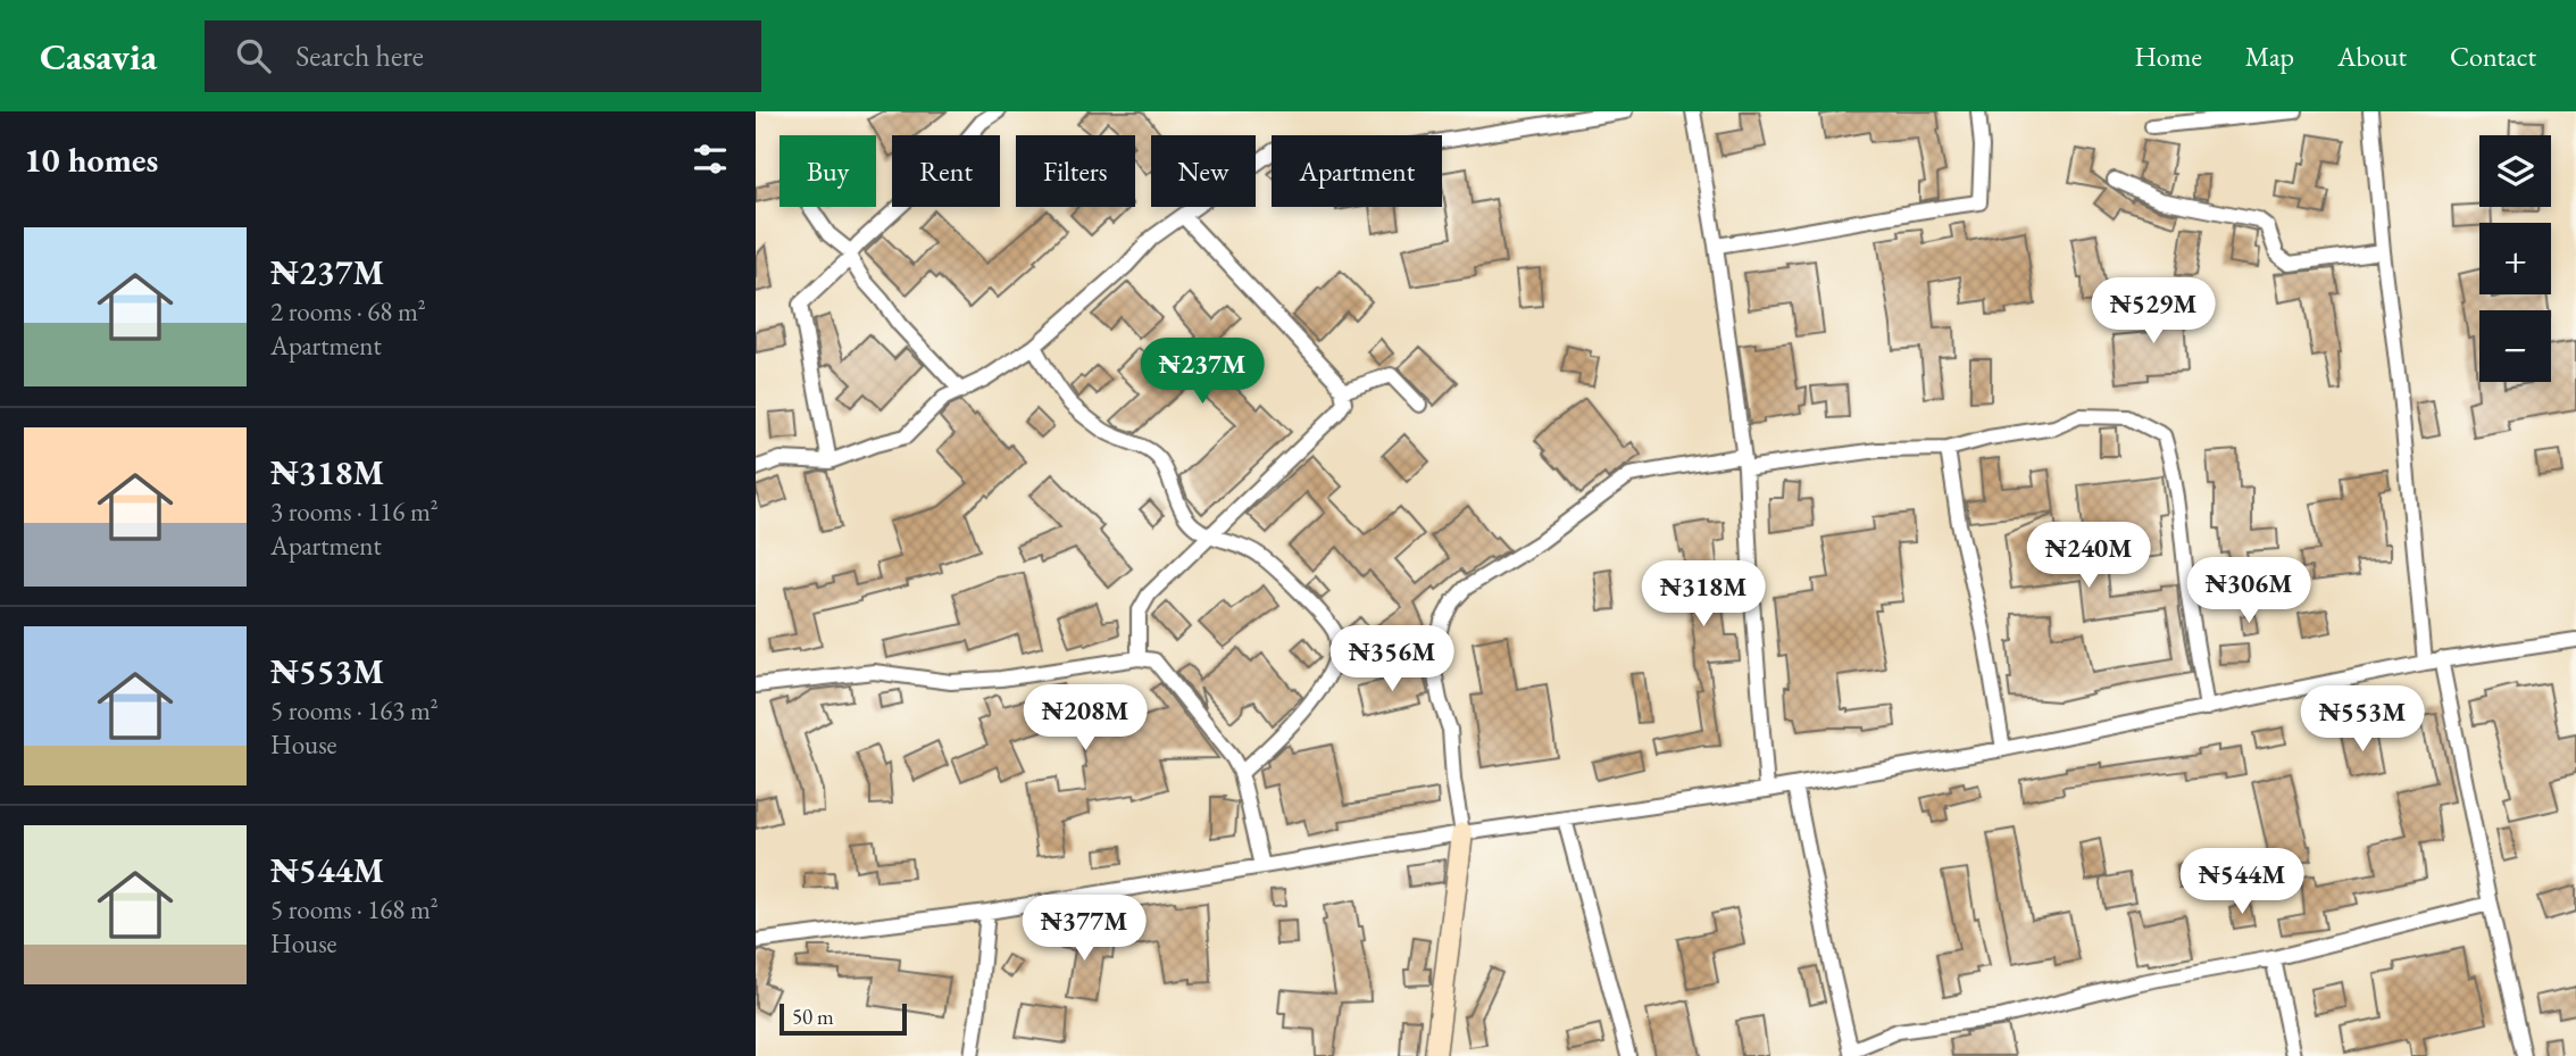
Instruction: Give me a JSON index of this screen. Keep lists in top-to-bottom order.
{
  "scale_bar": "50 m",
  "page": {
    "header": "Casavia",
    "search": "Search here",
    "nav": [
      "Home",
      "Map",
      "About",
      "Contact"
    ],
    "heading": "10 homes",
    "map_buttons": ["+", "−"],
    "chip": [
      "Buy",
      "Rent",
      "Filters",
      "New",
      "Apartment"
    ],
    "list": [
      {
        "name": "₦237M",
        "note": "2 rooms · 68 m² · Apartment"
      },
      {
        "name": "₦318M",
        "note": "3 rooms · 116 m² · Apartment"
      },
      {
        "name": "₦553M",
        "note": "5 rooms · 163 m² · House"
      },
      {
        "name": "₦544M",
        "note": "5 rooms · 168 m² · House"
      }
    ],
    "price": [
      "₦529M",
      "₦237M",
      "₦240M",
      "₦306M",
      "₦318M",
      "₦356M",
      "₦208M",
      "₦553M",
      "₦544M",
      "₦377M"
    ],
    "scale": "50 m"
  }
}
